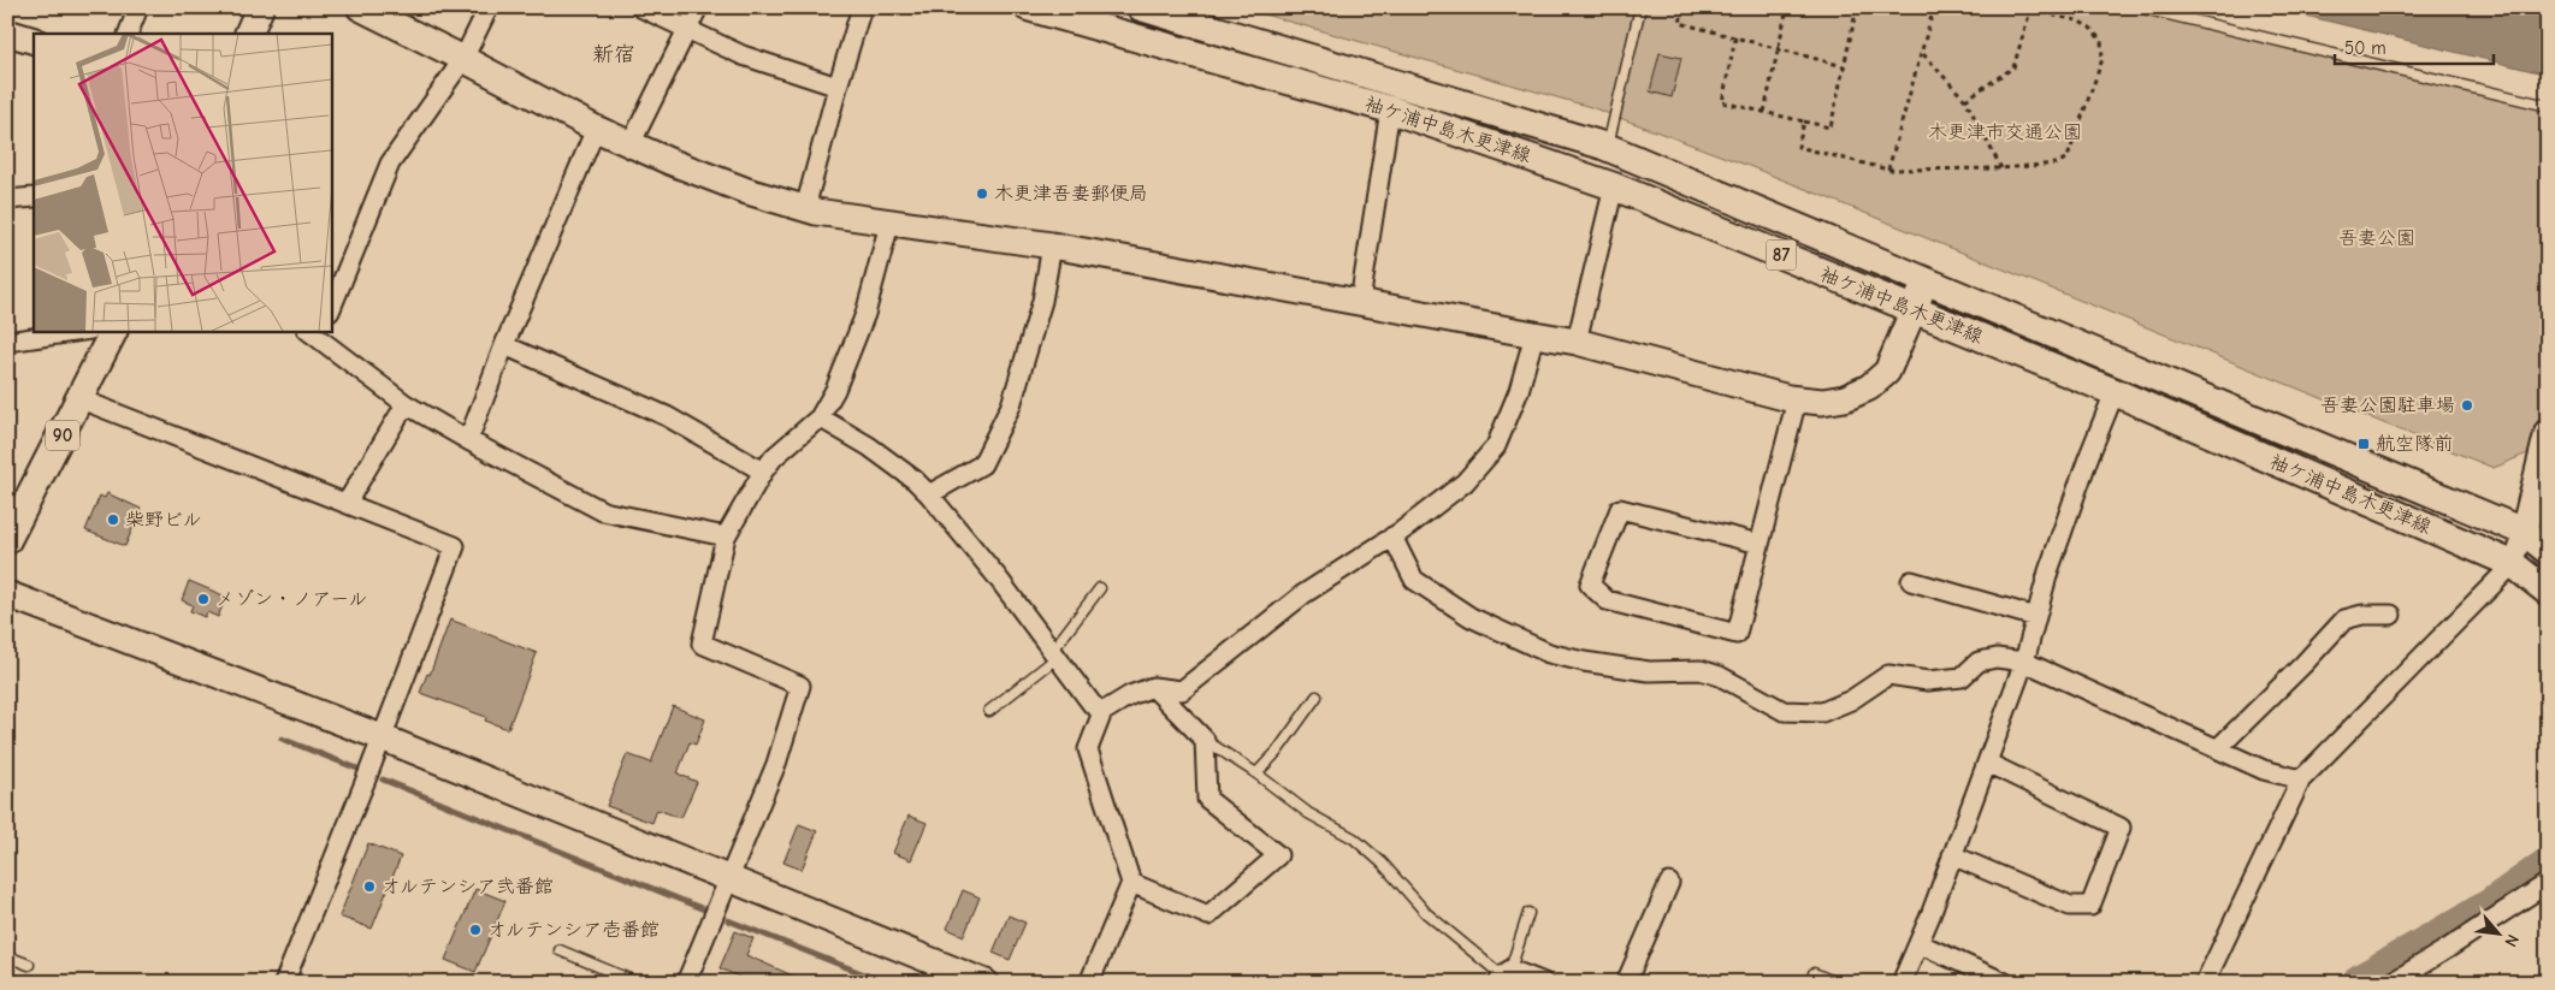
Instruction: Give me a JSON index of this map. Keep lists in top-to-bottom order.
{
  "streets": {
    "main road": ["袖ケ浦中島木更津線", "87", "90"]
  },
  "districts": ["新宿"],
  "parks": ["木更津市交通公園", "吾妻公園"],
  "places": {
    "other": [
      "木更津吾妻郵便局",
      "吾妻公園駐車場",
      "柴野ビル",
      "メゾン・ノアール",
      "オルテンシア弐番館",
      "オルテンシア壱番館"
    ],
    "transit": ["航空隊前"]
  },
  "scale_bar": "50 m",
  "north": "bottom right"
}
